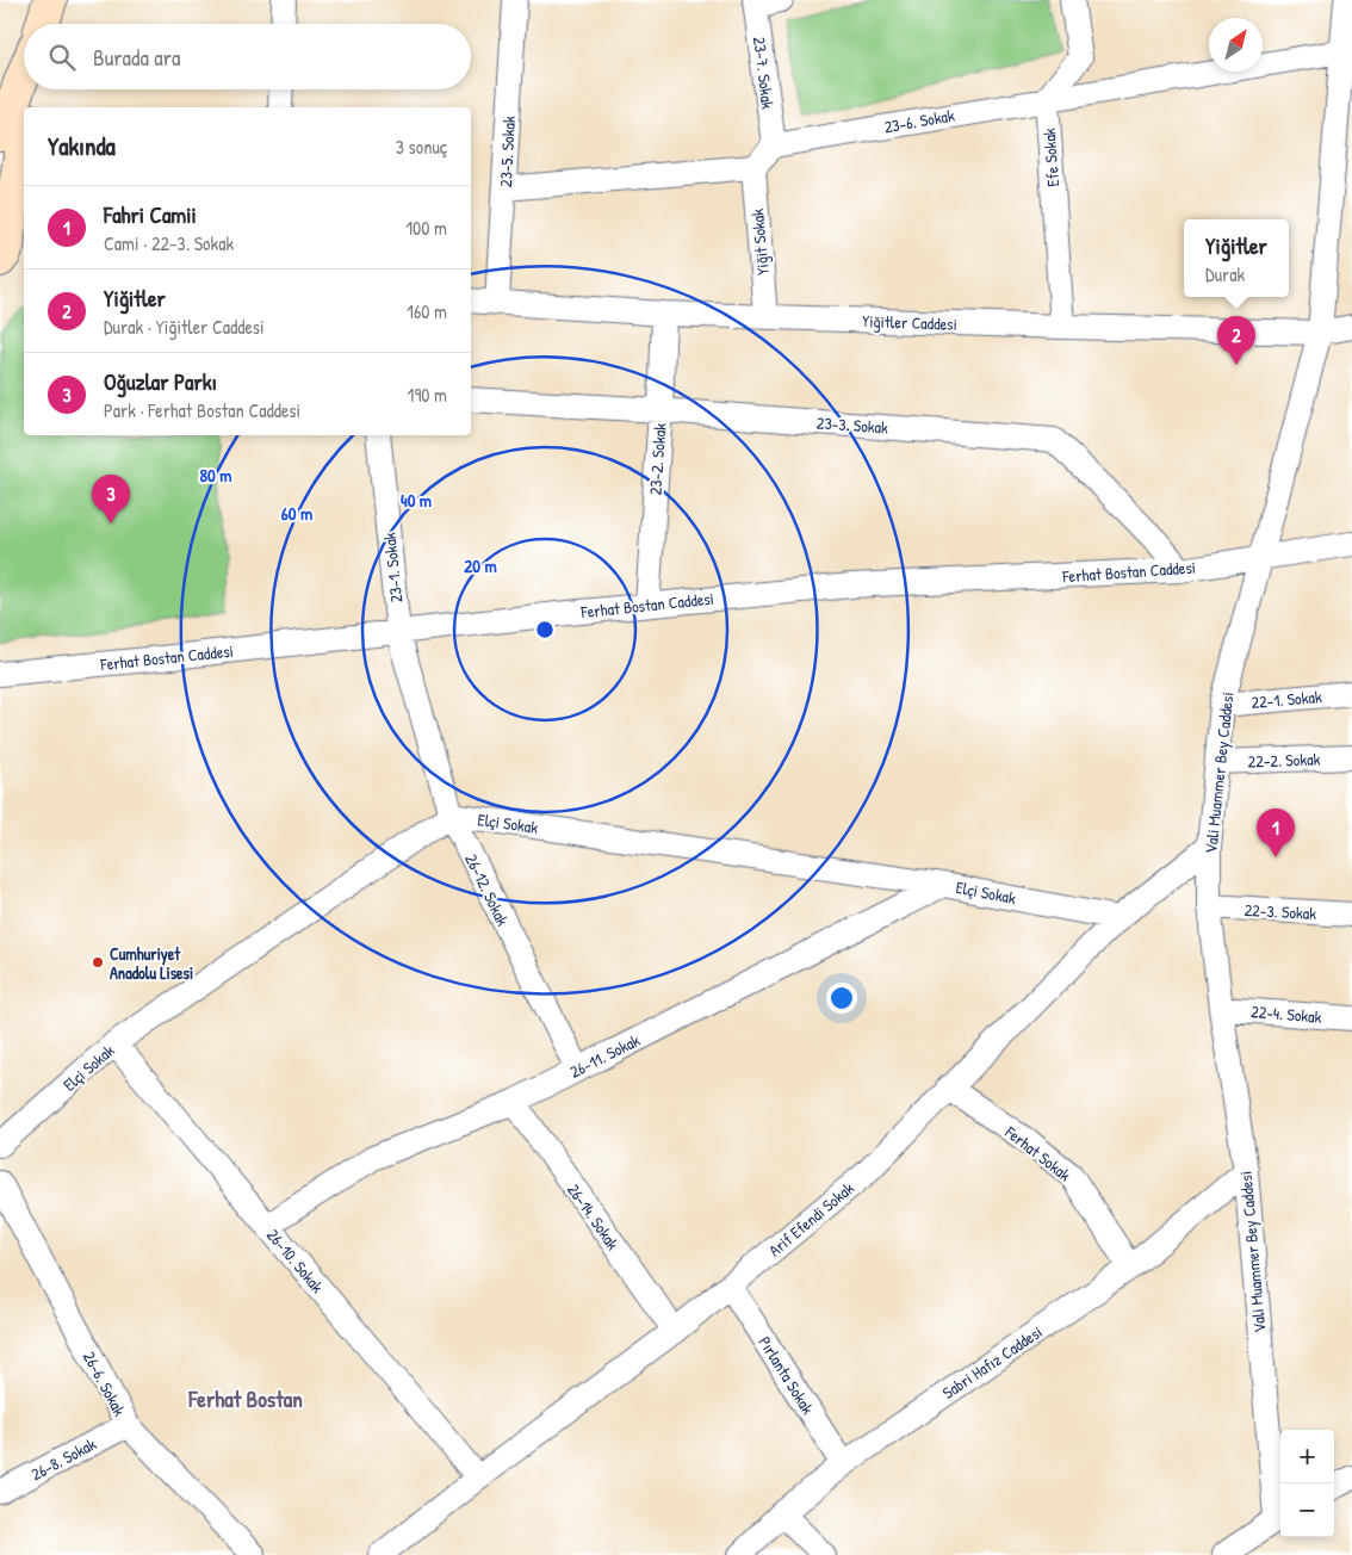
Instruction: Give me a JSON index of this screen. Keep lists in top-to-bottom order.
{
  "streets": {
    "street": [
      "23-7. Sokak",
      "23-6. Sokak",
      "23-5. Sokak",
      "Efe Sokak",
      "Yiğit Sokak",
      "Yiğitler Caddesi",
      "23-3. Sokak",
      "23-2. Sokak",
      "23-1. Sokak",
      "Ferhat Bostan Caddesi",
      "22-1. Sokak",
      "22-2. Sokak",
      "Vali Muammer Bey Caddesi",
      "Elçi Sokak",
      "26-12. Sokak",
      "22-3. Sokak",
      "22-4. Sokak",
      "26-11. Sokak",
      "Ferhat Sokak",
      "26-14. Sokak",
      "Arif Efendi Sokak",
      "26-10. Sokak",
      "Sabri Hafız Caddesi",
      "Pırlanta Sokak",
      "26-6. Sokak",
      "26-8. Sokak"
    ]
  },
  "crossings": [
    ["23-7. Sokak", "23-6. Sokak"],
    ["23-6. Sokak", "Efe Sokak"],
    ["23-6. Sokak", "Vali Muammer Bey Caddesi"],
    ["23-5. Sokak", "Yiğitler Caddesi"],
    ["Efe Sokak", "Yiğitler Caddesi"],
    ["Yiğit Sokak", "Yiğitler Caddesi"],
    ["Yiğitler Caddesi", "23-2. Sokak"],
    ["Yiğitler Caddesi", "Vali Muammer Bey Caddesi"],
    ["23-3. Sokak", "23-2. Sokak"],
    ["23-3. Sokak", "Ferhat Bostan Caddesi"],
    ["23-2. Sokak", "Ferhat Bostan Caddesi"],
    ["23-1. Sokak", "Ferhat Bostan Caddesi"],
    ["23-1. Sokak", "26-12. Sokak"],
    ["Ferhat Bostan Caddesi", "Vali Muammer Bey Caddesi"],
    ["Ferhat Bostan Caddesi", "26-12. Sokak"],
    ["22-1. Sokak", "Vali Muammer Bey Caddesi"],
    ["22-2. Sokak", "Vali Muammer Bey Caddesi"],
    ["Vali Muammer Bey Caddesi", "22-3. Sokak"],
    ["Vali Muammer Bey Caddesi", "22-4. Sokak"],
    ["Vali Muammer Bey Caddesi", "Arif Efendi Sokak"],
    ["Vali Muammer Bey Caddesi", "Sabri Hafız Caddesi"],
    ["Elçi Sokak", "26-12. Sokak"],
    ["Elçi Sokak", "26-11. Sokak"],
    ["Elçi Sokak", "Arif Efendi Sokak"],
    ["Elçi Sokak", "26-10. Sokak"],
    ["26-12. Sokak", "26-11. Sokak"],
    ["26-11. Sokak", "26-14. Sokak"],
    ["26-11. Sokak", "26-10. Sokak"],
    ["Ferhat Sokak", "Arif Efendi Sokak"],
    ["Ferhat Sokak", "Sabri Hafız Caddesi"],
    ["26-14. Sokak", "Arif Efendi Sokak"],
    ["Arif Efendi Sokak", "26-10. Sokak"],
    ["Arif Efendi Sokak", "Pırlanta Sokak"],
    ["Sabri Hafız Caddesi", "Pırlanta Sokak"],
    ["26-6. Sokak", "26-8. Sokak"]
  ],
  "districts": ["Ferhat Bostan"],
  "places": ["Cumhuriyet Anadolu Lisesi"],
  "north": "top right",
  "page": {
    "search": "Burada ara",
    "heading": ["Yakında", "3 sonuç"],
    "list": [
      {
        "mark": "1",
        "name": "Fahri Camii",
        "note": "Cami · 22-3. Sokak",
        "value": "100 m"
      },
      {
        "mark": "2",
        "name": "Yiğitler",
        "note": "Durak · Yiğitler Caddesi",
        "value": "160 m"
      },
      {
        "mark": "3",
        "name": "Oğuzlar Parkı",
        "note": "Park · Ferhat Bostan Caddesi",
        "value": "190 m"
      }
    ],
    "popup": ["Yiğitler", "Durak"],
    "pins": ["2", "3", "1"],
    "map_buttons": ["+", "−"]
  },
  "rings": [
    "80 m",
    "40 m",
    "60 m",
    "20 m"
  ]
}
